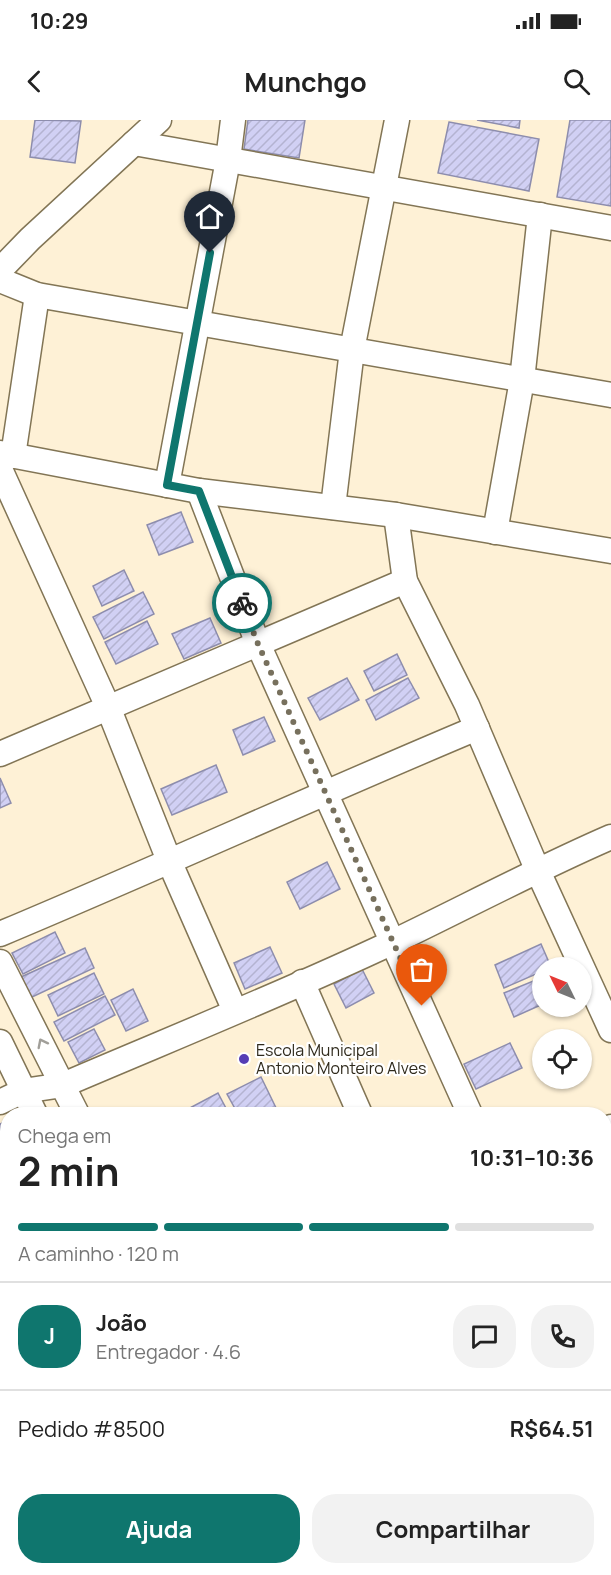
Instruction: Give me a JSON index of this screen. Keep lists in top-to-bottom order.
{
  "places": ["Escola Municipal Antonio Monteiro Alves"],
  "north": "top left",
  "page": {
    "status": "10:29",
    "header": "Munchgo",
    "heading": ["2 min", "Chega em", "10:31–10:36"],
    "panel": [
      "João",
      "Entregador · 4.6",
      "Pedido #8500",
      "R$64.51"
    ],
    "bar": "A caminho · 120 m",
    "round": "J",
    "buttons": ["Ajuda", "Compartilhar"]
  }
}
